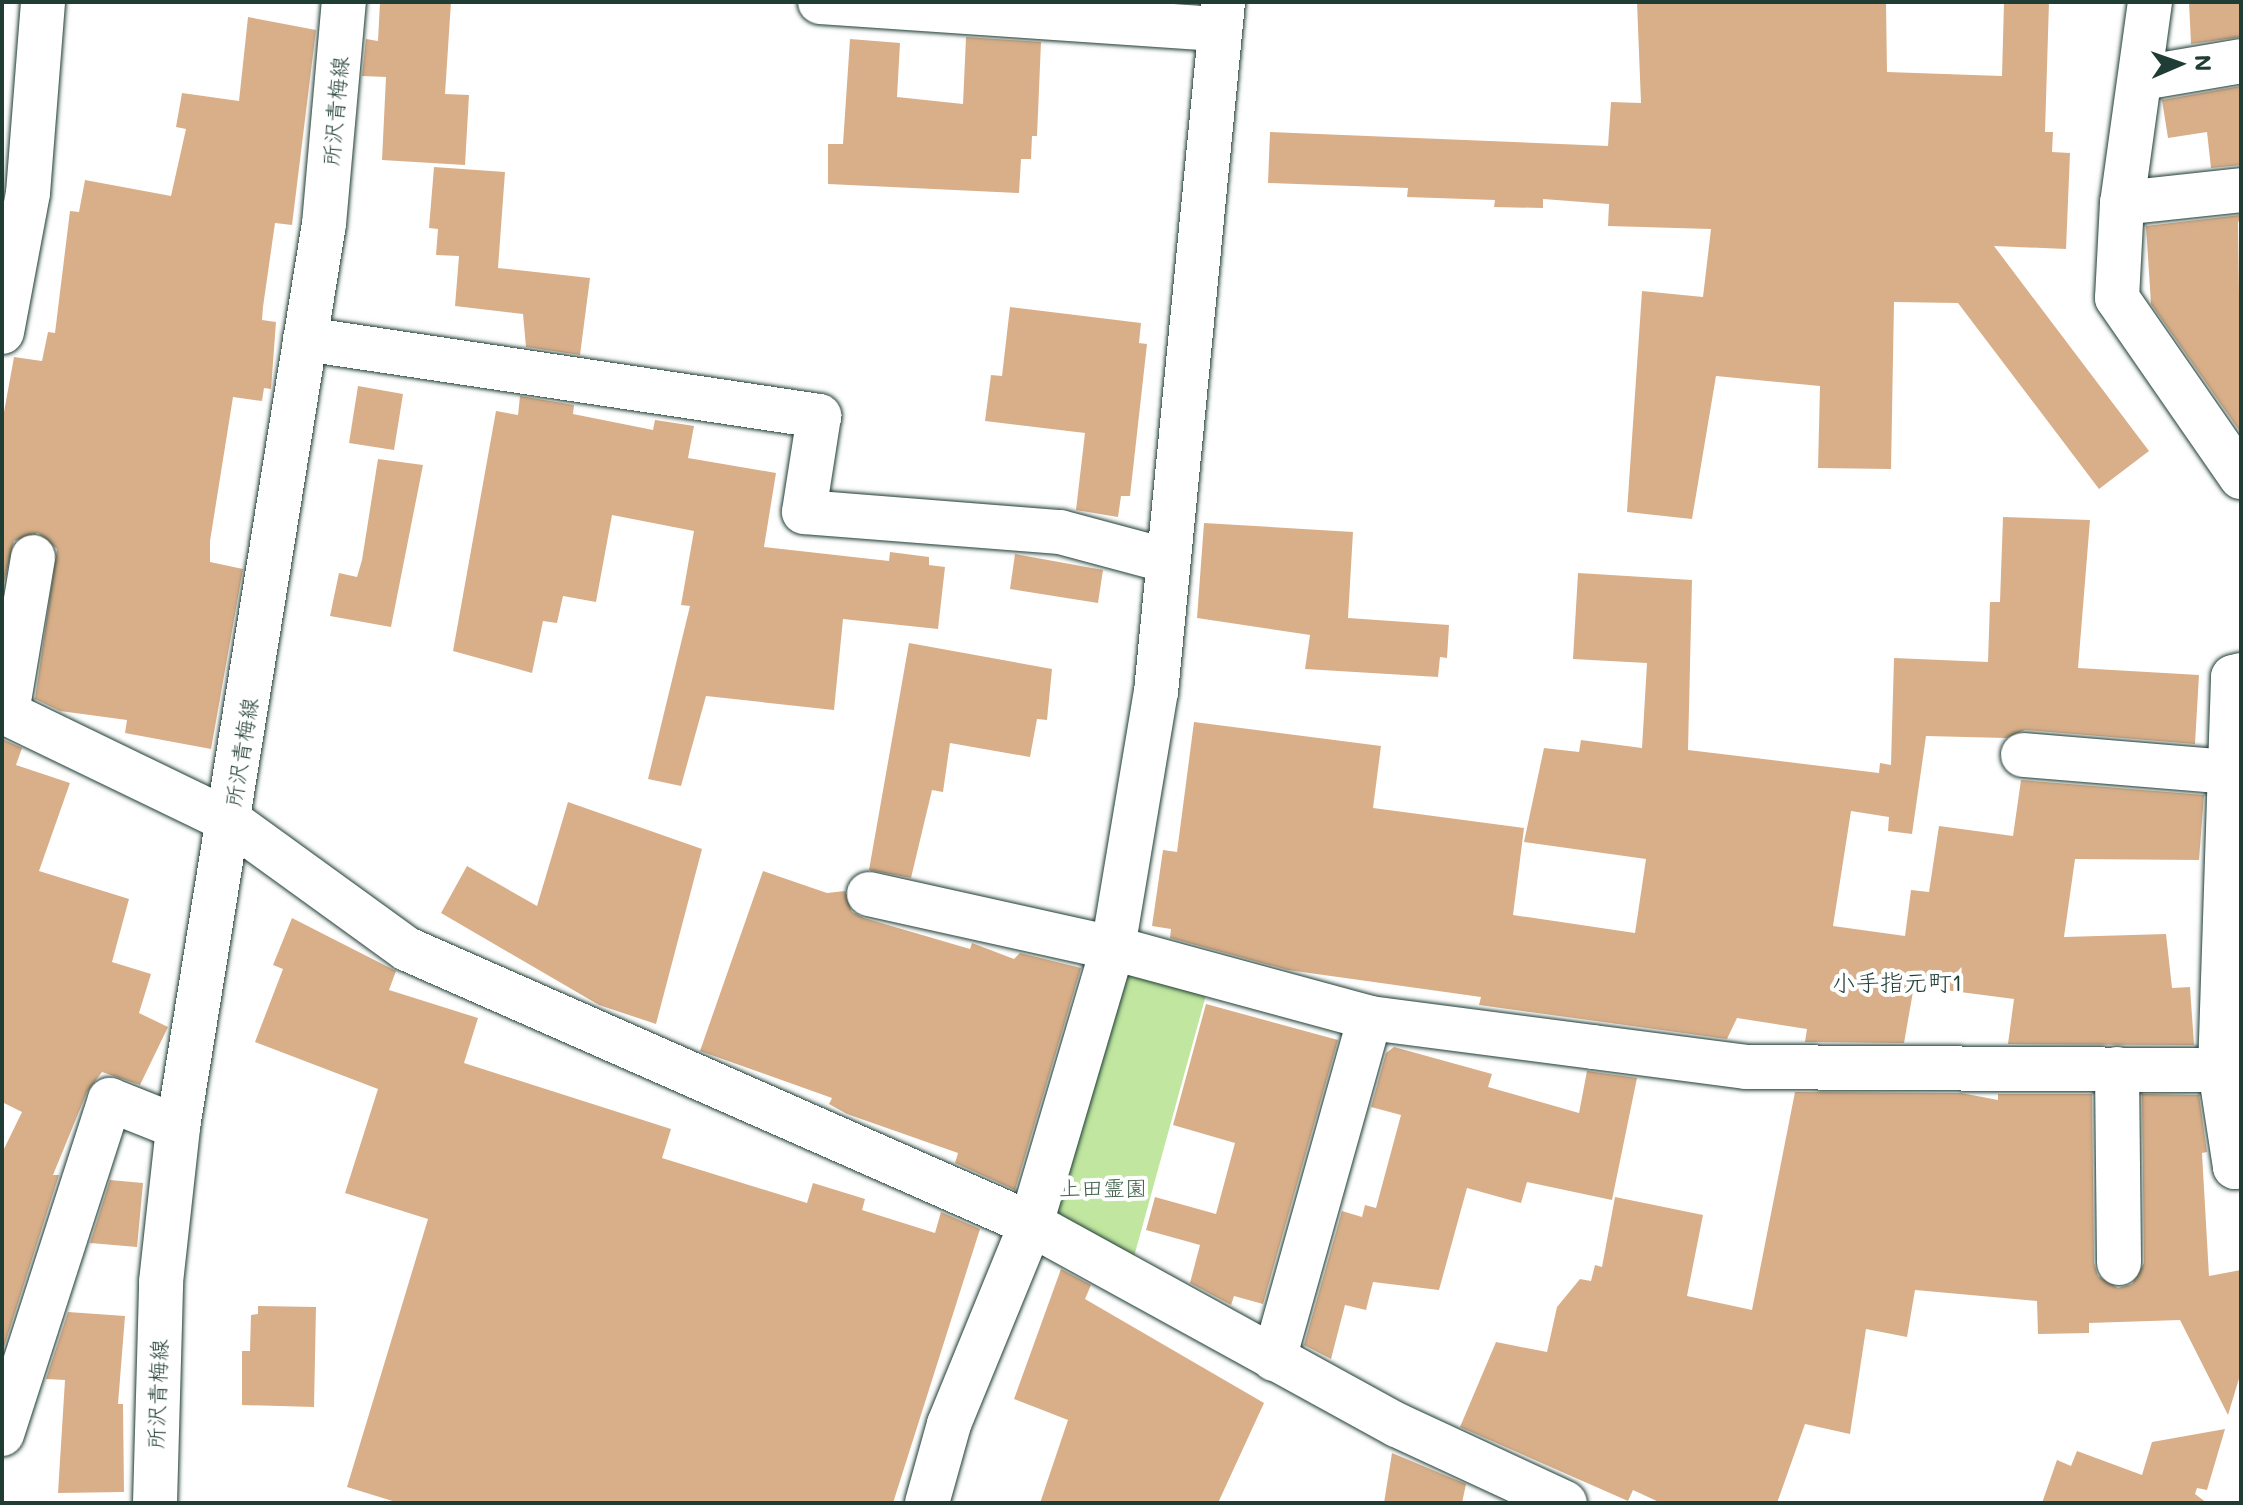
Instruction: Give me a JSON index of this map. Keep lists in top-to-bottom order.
{
  "streets": {
    "street": ["所沢青梅線"]
  },
  "districts": ["小手指元町1"],
  "parks": ["上田霊園"],
  "north": "right"
}
